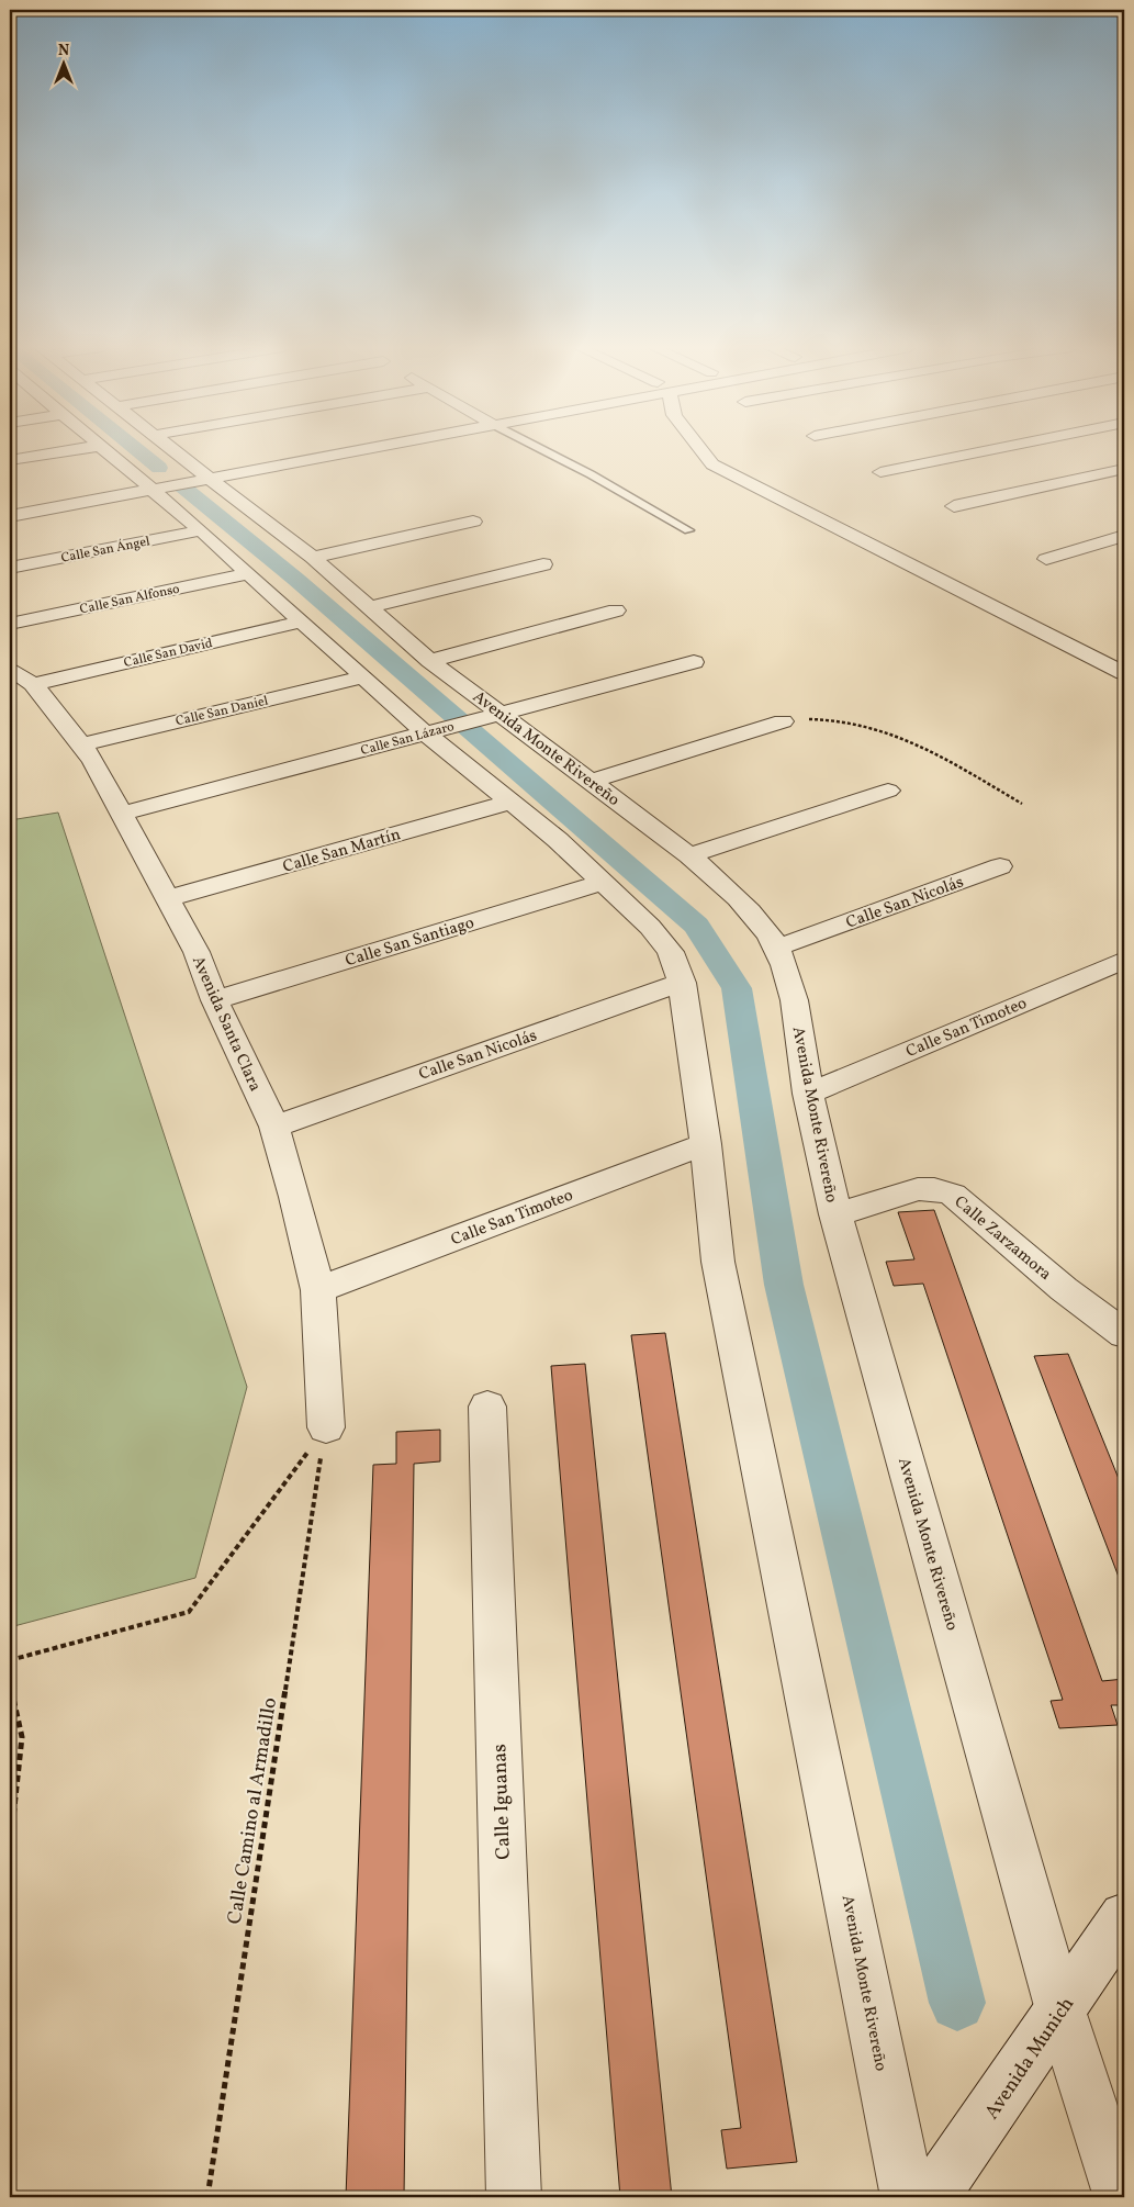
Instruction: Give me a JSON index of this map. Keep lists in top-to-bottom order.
{
  "streets": {
    "street": [
      "Calle San Ángel",
      "Calle San Alfonso",
      "Calle San David",
      "Calle San Daniel",
      "Calle San Lázaro",
      "Avenida Monte Rivereño",
      "Calle San Martín",
      "Calle San Nicolás",
      "Calle San Santiago",
      "Avenida Santa Clara",
      "Calle San Timoteo",
      "Calle Zarzamora",
      "Calle Iguanas",
      "Avenida Munich"
    ],
    "path": ["Calle Camino al Armadillo"]
  },
  "crossings": [
    ["Calle San Ángel", "Avenida Monte Rivereño"],
    ["Calle San Alfonso", "Avenida Monte Rivereño"],
    ["Calle San David", "Avenida Monte Rivereño"],
    ["Calle San David", "Avenida Santa Clara"],
    ["Calle San Daniel", "Avenida Monte Rivereño"],
    ["Calle San Daniel", "Avenida Santa Clara"],
    ["Calle San Lázaro", "Avenida Monte Rivereño"],
    ["Calle San Lázaro", "Avenida Santa Clara"],
    ["Avenida Monte Rivereño", "Calle San Martín"],
    ["Avenida Monte Rivereño", "Calle San Nicolás"],
    ["Avenida Monte Rivereño", "Calle San Santiago"],
    ["Avenida Monte Rivereño", "Calle San Timoteo"],
    ["Avenida Monte Rivereño", "Calle Zarzamora"],
    ["Avenida Monte Rivereño", "Avenida Munich"],
    ["Calle San Martín", "Avenida Santa Clara"],
    ["Calle San Nicolás", "Avenida Santa Clara"],
    ["Calle San Santiago", "Avenida Santa Clara"],
    ["Avenida Santa Clara", "Calle San Timoteo"],
    ["Avenida Santa Clara", "Calle Camino al Armadillo"]
  ],
  "north": "top"
}
